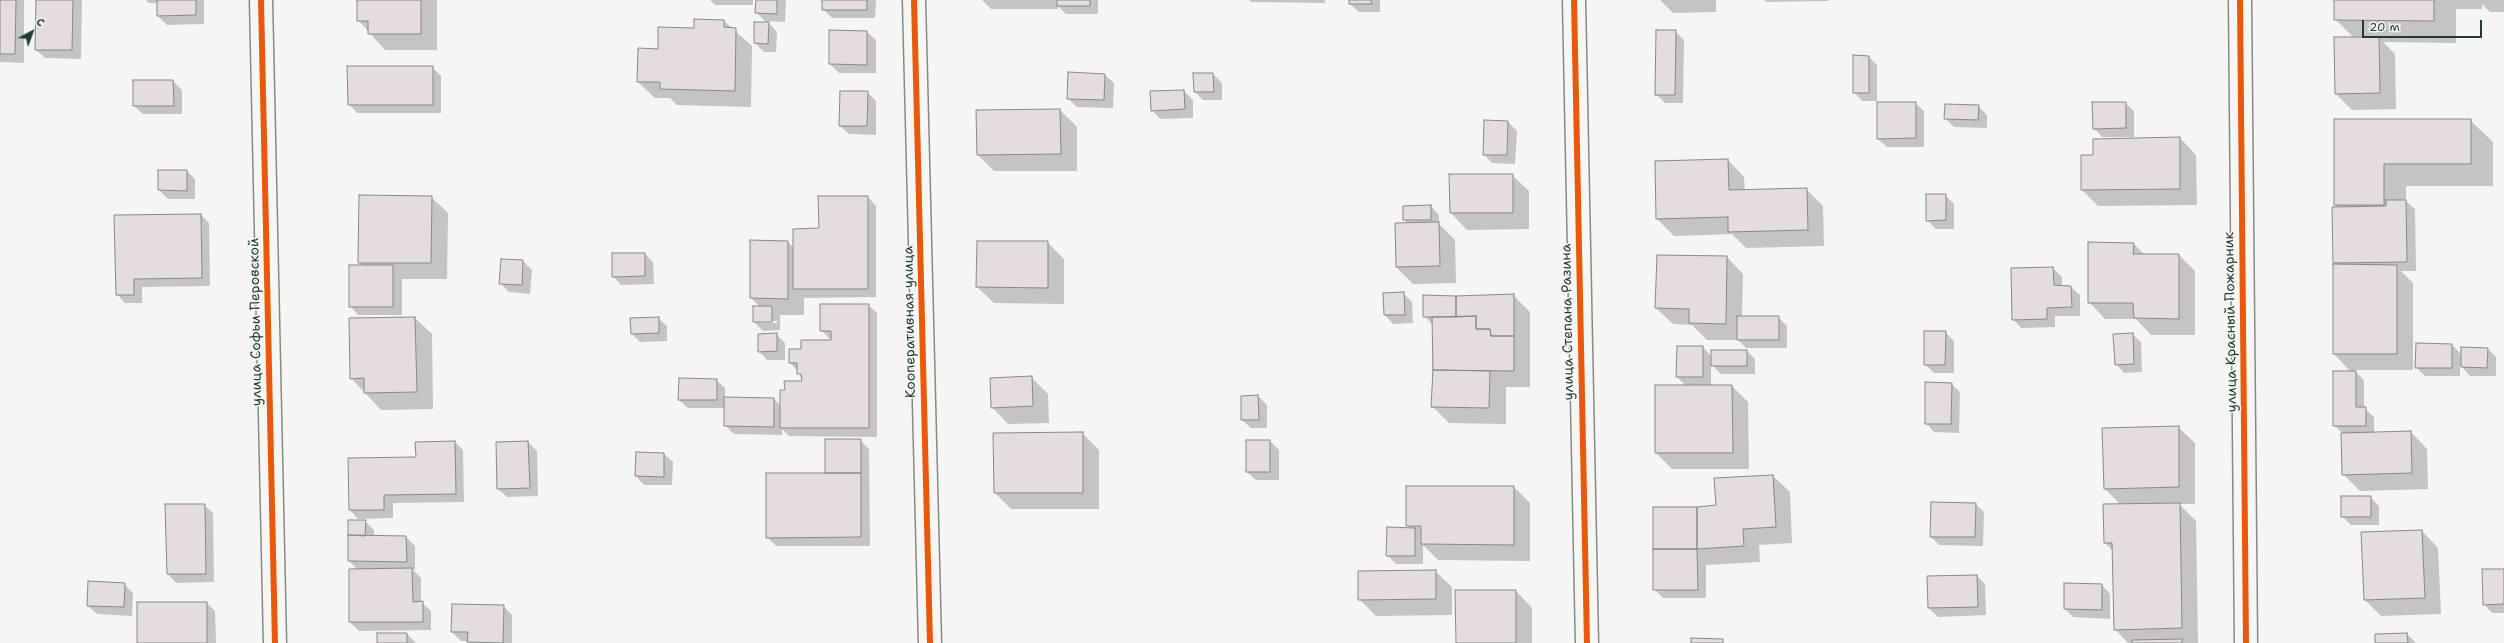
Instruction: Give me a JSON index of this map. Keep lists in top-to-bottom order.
{
  "streets": {
    "street": [
      "улица Софьи Перовской",
      "Кооперативная улица",
      "улица Степана Разина",
      "улица Красный Пожарник"
    ]
  },
  "scale_bar": "20 m",
  "north": "top right"
}
